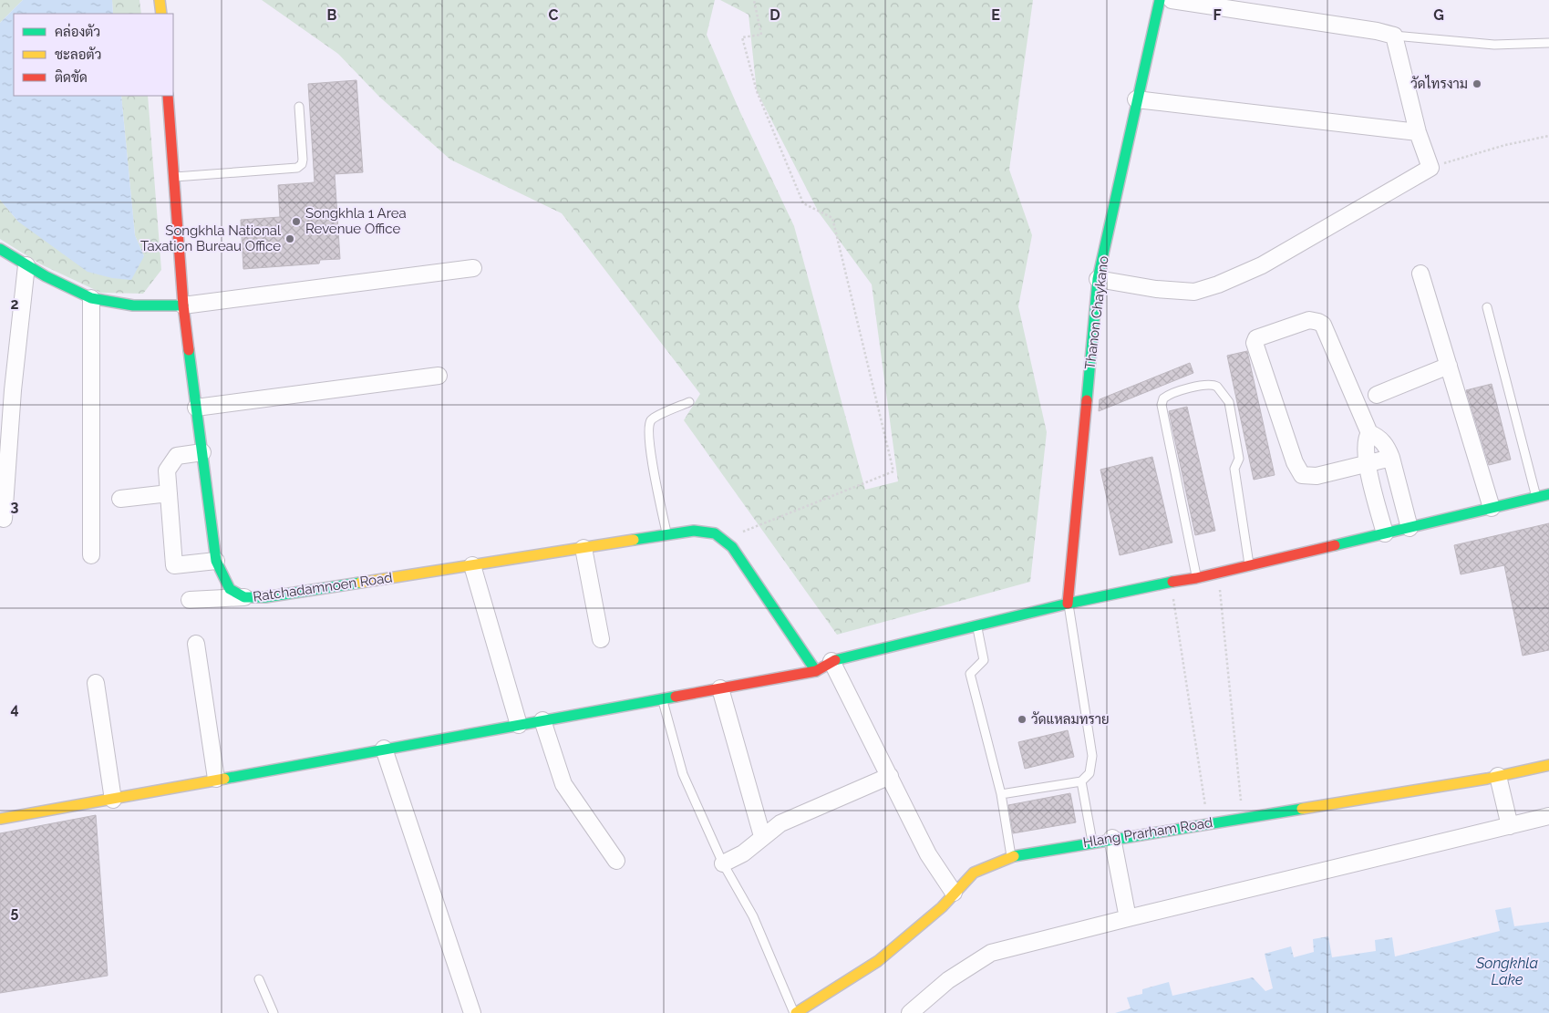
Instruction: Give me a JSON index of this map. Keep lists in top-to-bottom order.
{
  "streets": {
    "street": ["Thanon Chaykano", "Ratchadamnoen Road", "Hlang Prarham Road"]
  },
  "water": ["Songkhla Lake"],
  "places": [
    "วัดไทรงาม",
    "Songkhla 1 Area Revenue Office",
    "Songkhla National Taxation Bureau Office",
    "วัดแหลมทราย"
  ],
  "legend": ["คล่องตัว", "ชะลอตัว", "ติดขัด"],
  "grid": {
    "columns": [
      "B",
      "C",
      "D",
      "E",
      "F",
      "G"
    ],
    "rows": [
      "2",
      "3",
      "4",
      "5"
    ]
  }
}
